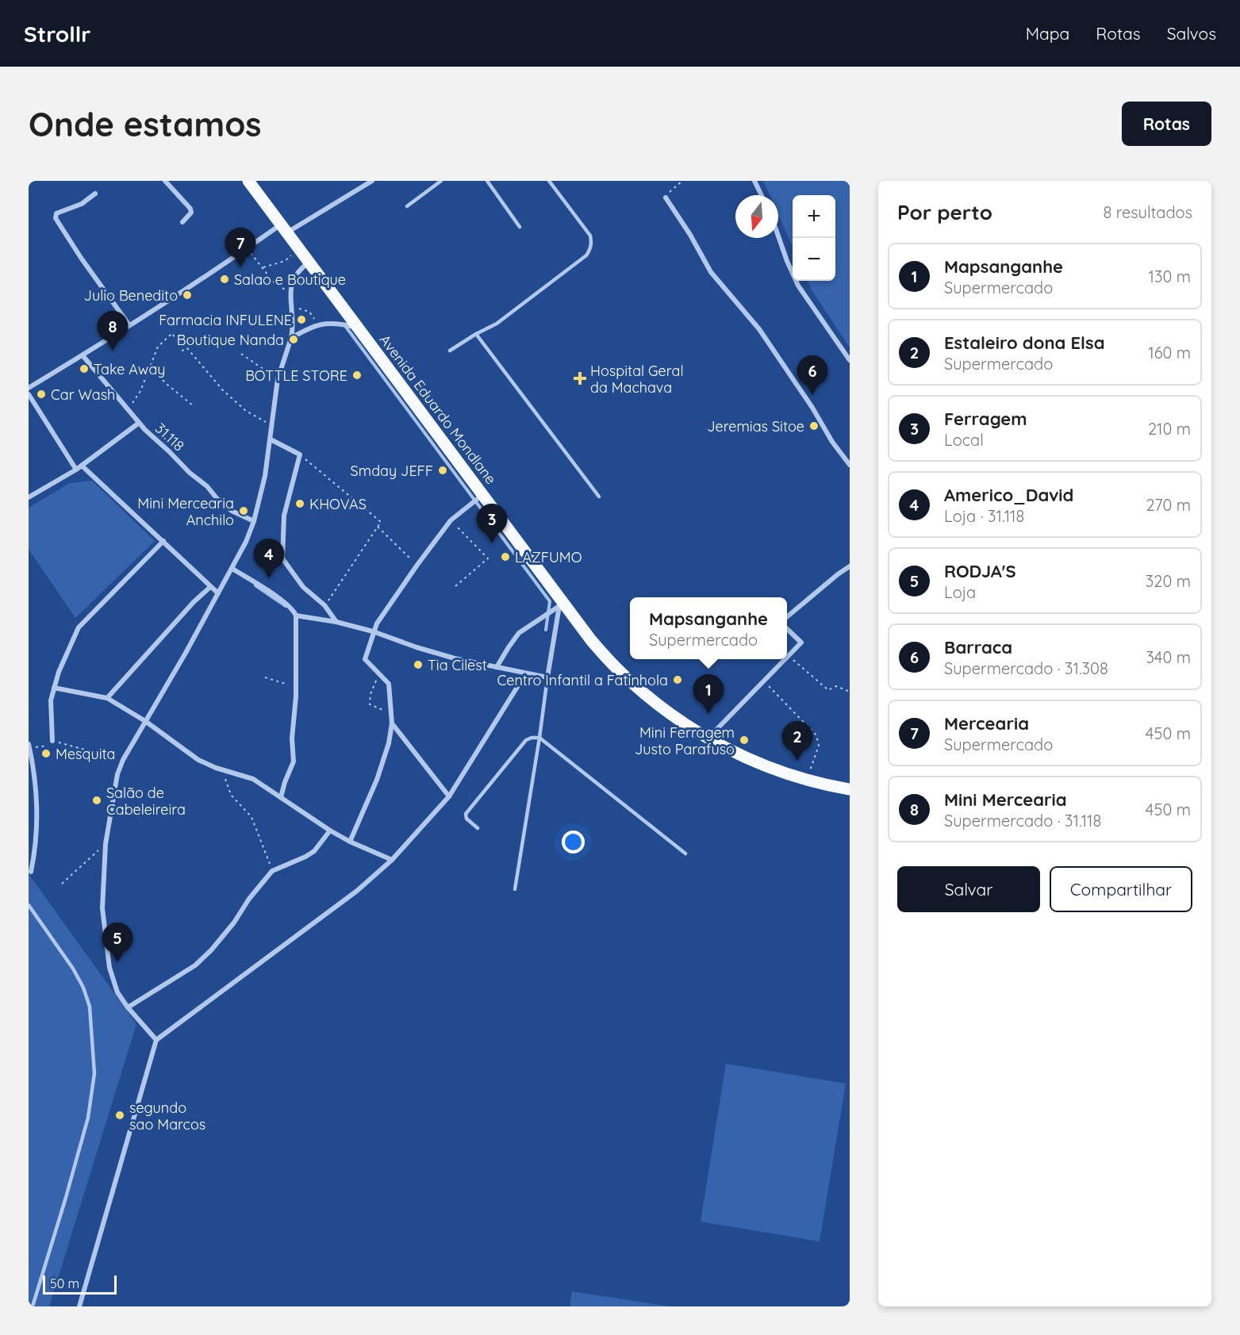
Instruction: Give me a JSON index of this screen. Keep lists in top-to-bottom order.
{
  "streets": {
    "main road": ["Avenida Eduardo Mondlane"],
    "street": ["31.118"]
  },
  "places": {
    "other": [
      "Salao e Boutique",
      "Julio Benedito",
      "Farmacia INFULENE",
      "Boutique Nanda",
      "Take Away",
      "BOTTLE STORE",
      "Car Wash",
      "Jeremias Sitoe",
      "Smday JEFF",
      "KHOVAS",
      "Mini Mercearia Anchilo",
      "LAZFUMO",
      "Tia Cilest",
      "Centro Infantil a Fatinhola",
      "Mini Ferragem Justo Parafuso",
      "Mesquita",
      "Salão de Cabeleireira",
      "segundo sao Marcos"
    ],
    "health": ["Hospital Geral da Machava"]
  },
  "scale_bar": "50 m",
  "north": "bottom",
  "page": {
    "header": "Strollr",
    "nav": ["Mapa", "Rotas", "Salvos"],
    "buttons": [
      "Rotas",
      ["Salvar", "Compartilhar"]
    ],
    "title": "Onde estamos",
    "heading": ["Por perto", "8 resultados"],
    "map_buttons": ["+", "−"],
    "pins": [
      "7",
      "8",
      "6",
      "3",
      "4",
      "1",
      "2",
      "5"
    ],
    "list": [
      {
        "mark": "1",
        "name": "Mapsanganhe",
        "note": "Supermercado",
        "value": "130 m"
      },
      {
        "mark": "2",
        "name": "Estaleiro dona Elsa",
        "note": "Supermercado",
        "value": "160 m"
      },
      {
        "mark": "3",
        "name": "Ferragem",
        "note": "Local",
        "value": "210 m"
      },
      {
        "mark": "4",
        "name": "Americo_David",
        "note": "Loja · 31.118",
        "value": "270 m"
      },
      {
        "mark": "5",
        "name": "RODJA'S",
        "note": "Loja",
        "value": "320 m"
      },
      {
        "mark": "6",
        "name": "Barraca",
        "note": "Supermercado · 31.308",
        "value": "340 m"
      },
      {
        "mark": "7",
        "name": "Mercearia",
        "note": "Supermercado",
        "value": "450 m"
      },
      {
        "mark": "8",
        "name": "Mini Mercearia",
        "note": "Supermercado · 31.118",
        "value": "450 m"
      }
    ],
    "popup": ["Mapsanganhe", "Supermercado"],
    "scale": "50 m"
  }
}
